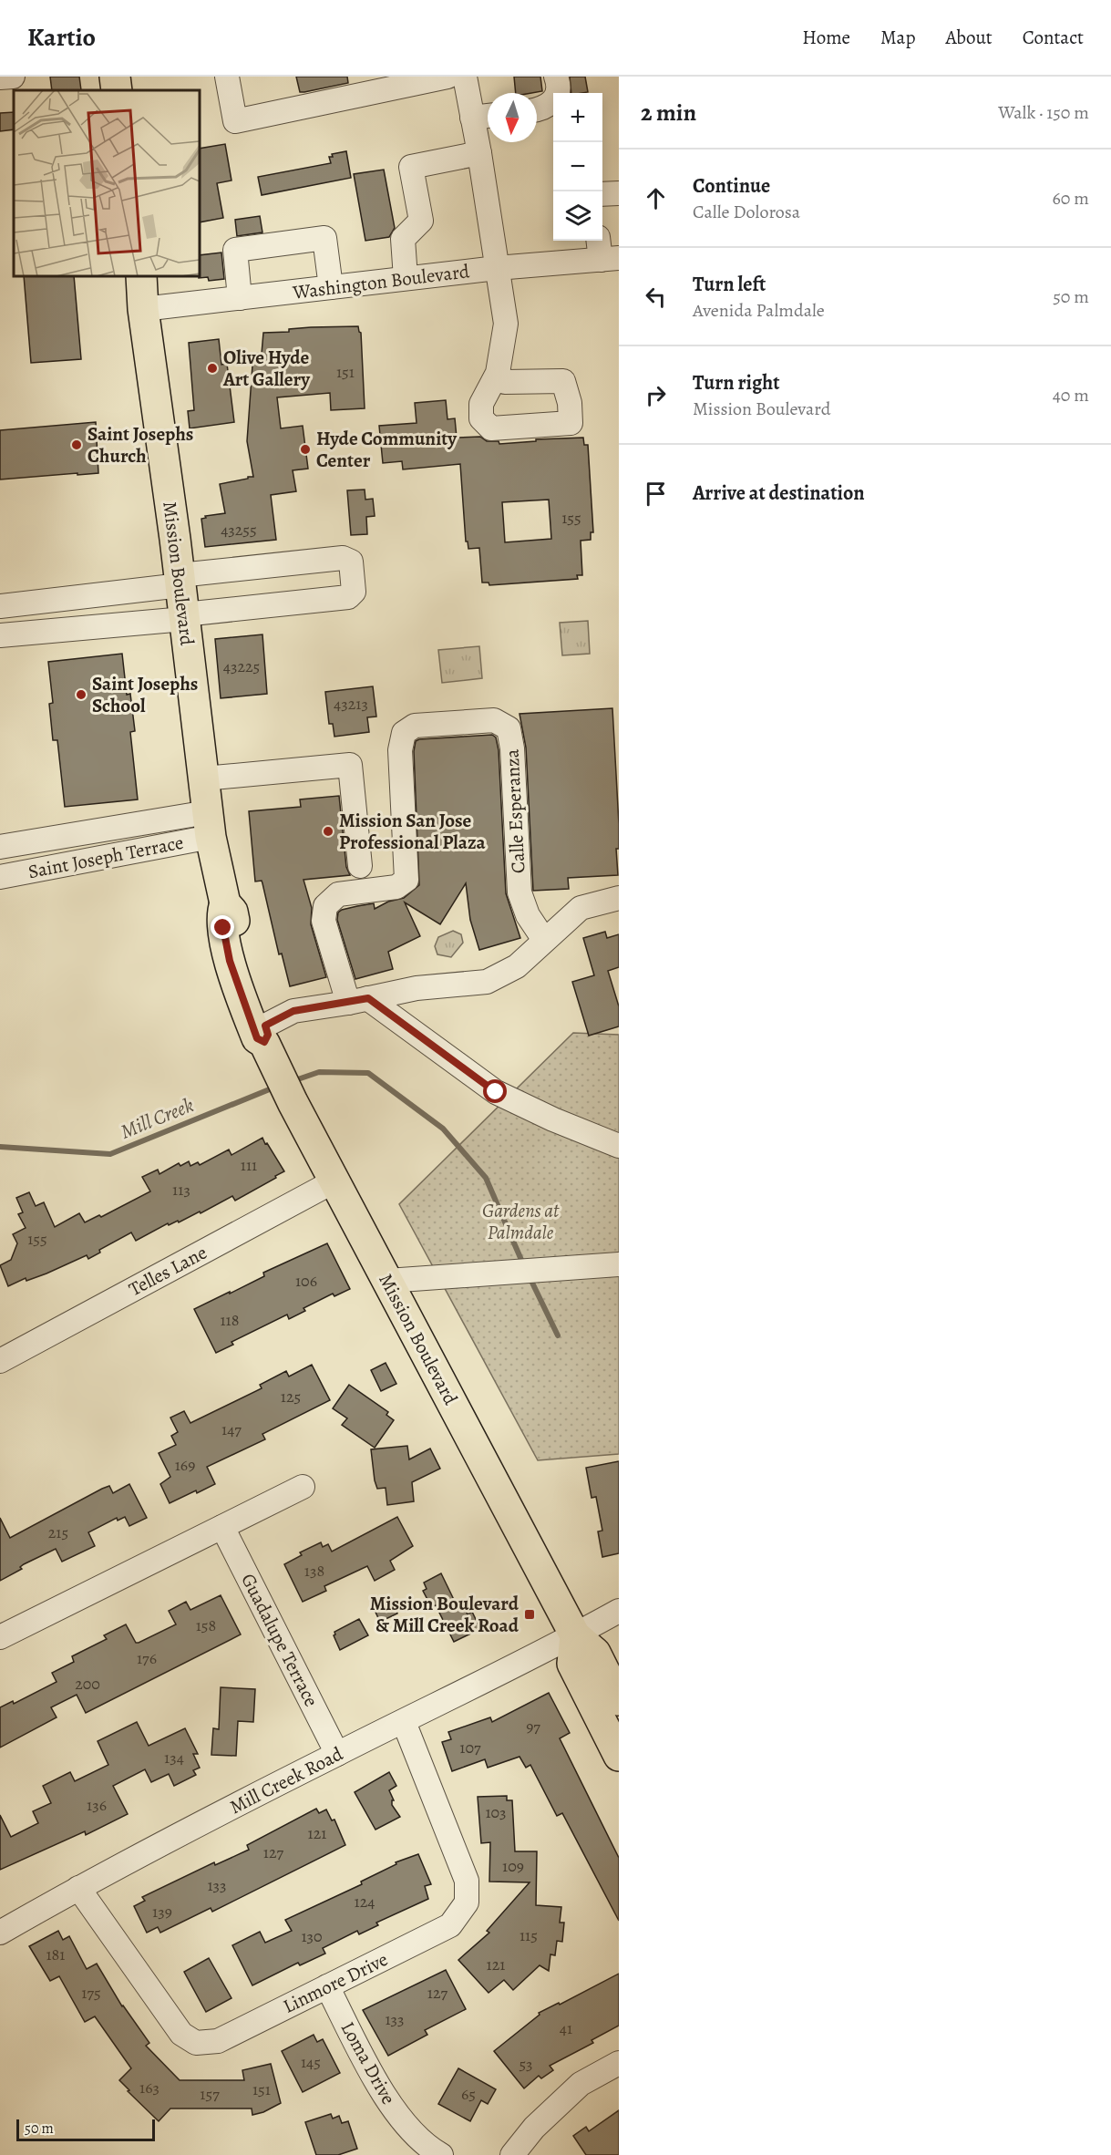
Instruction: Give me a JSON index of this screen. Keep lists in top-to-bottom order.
{
  "streets": {
    "main road": ["Mission Boulevard"],
    "street": [
      "Washington Boulevard",
      "Calle Esperanza",
      "Saint Joseph Terrace",
      "Telles Lane",
      "Guadalupe Terrace",
      "Mill Creek Road",
      "Linmore Drive",
      "Loma Drive"
    ]
  },
  "crossings": [
    ["Washington Boulevard", "Mission Boulevard"],
    ["Mission Boulevard", "Saint Joseph Terrace"],
    ["Mission Boulevard", "Telles Lane"],
    ["Mission Boulevard", "Mill Creek Road"],
    ["Guadalupe Terrace", "Mill Creek Road"],
    ["Mill Creek Road", "Linmore Drive"],
    ["Linmore Drive", "Loma Drive"]
  ],
  "water": ["Mill Creek"],
  "parks": ["Gardens at Palmdale"],
  "places": {
    "other": [
      "Olive Hyde Art Gallery",
      "Saint Josephs Church",
      "Hyde Community Center",
      "Saint Josephs School",
      "Mission San Jose Professional Plaza"
    ],
    "transit": ["Mission Boulevard & Mill Creek Road"]
  },
  "house_numbers": [
    "151",
    "155",
    "43255",
    "43225",
    "43213",
    "111",
    "113",
    "155",
    "106",
    "118",
    "125",
    "147",
    "169",
    "215",
    "138",
    "158",
    "176",
    "200",
    "97",
    "107",
    "134",
    "136",
    "103",
    "121",
    "127",
    "109",
    "133",
    "124",
    "139",
    "115",
    "130",
    "181",
    "121",
    "175",
    "127",
    "133",
    "41",
    "145",
    "53",
    "163",
    "151",
    "157",
    "65"
  ],
  "scale_bar": "50 m",
  "north": "bottom",
  "page": {
    "header": "Kartio",
    "nav": [
      "Home",
      "Map",
      "About",
      "Contact"
    ],
    "heading": ["2 min", "Walk · 150 m"],
    "map_buttons": ["+", "−"],
    "list": [
      ["Continue", "Calle Dolorosa", "60 m"],
      ["Turn left", "Avenida Palmdale", "50 m"],
      ["Turn right", "Mission Boulevard", "40 m"],
      "Arrive at destination"
    ],
    "scale": "50 m"
  }
}
